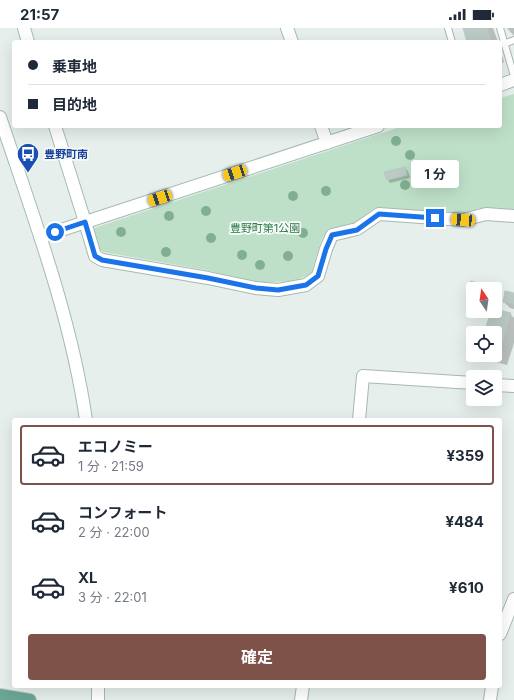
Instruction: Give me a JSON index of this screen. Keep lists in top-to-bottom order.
{
  "parks": ["豊野町第1公園"],
  "places": {
    "bus stop": ["豊野町南"]
  },
  "north": "top",
  "page": {
    "status": "21:57",
    "banner": ["乗車地", "目的地"],
    "bubble": "1 分",
    "list": [
      {
        "name": "エコノミー",
        "note": "1 分 · 21:59",
        "value": "¥359"
      },
      {
        "name": "コンフォート",
        "note": "2 分 · 22:00",
        "value": "¥484"
      },
      {
        "name": "XL",
        "note": "3 分 · 22:01",
        "value": "¥610"
      }
    ],
    "buttons": "確定"
  }
}
